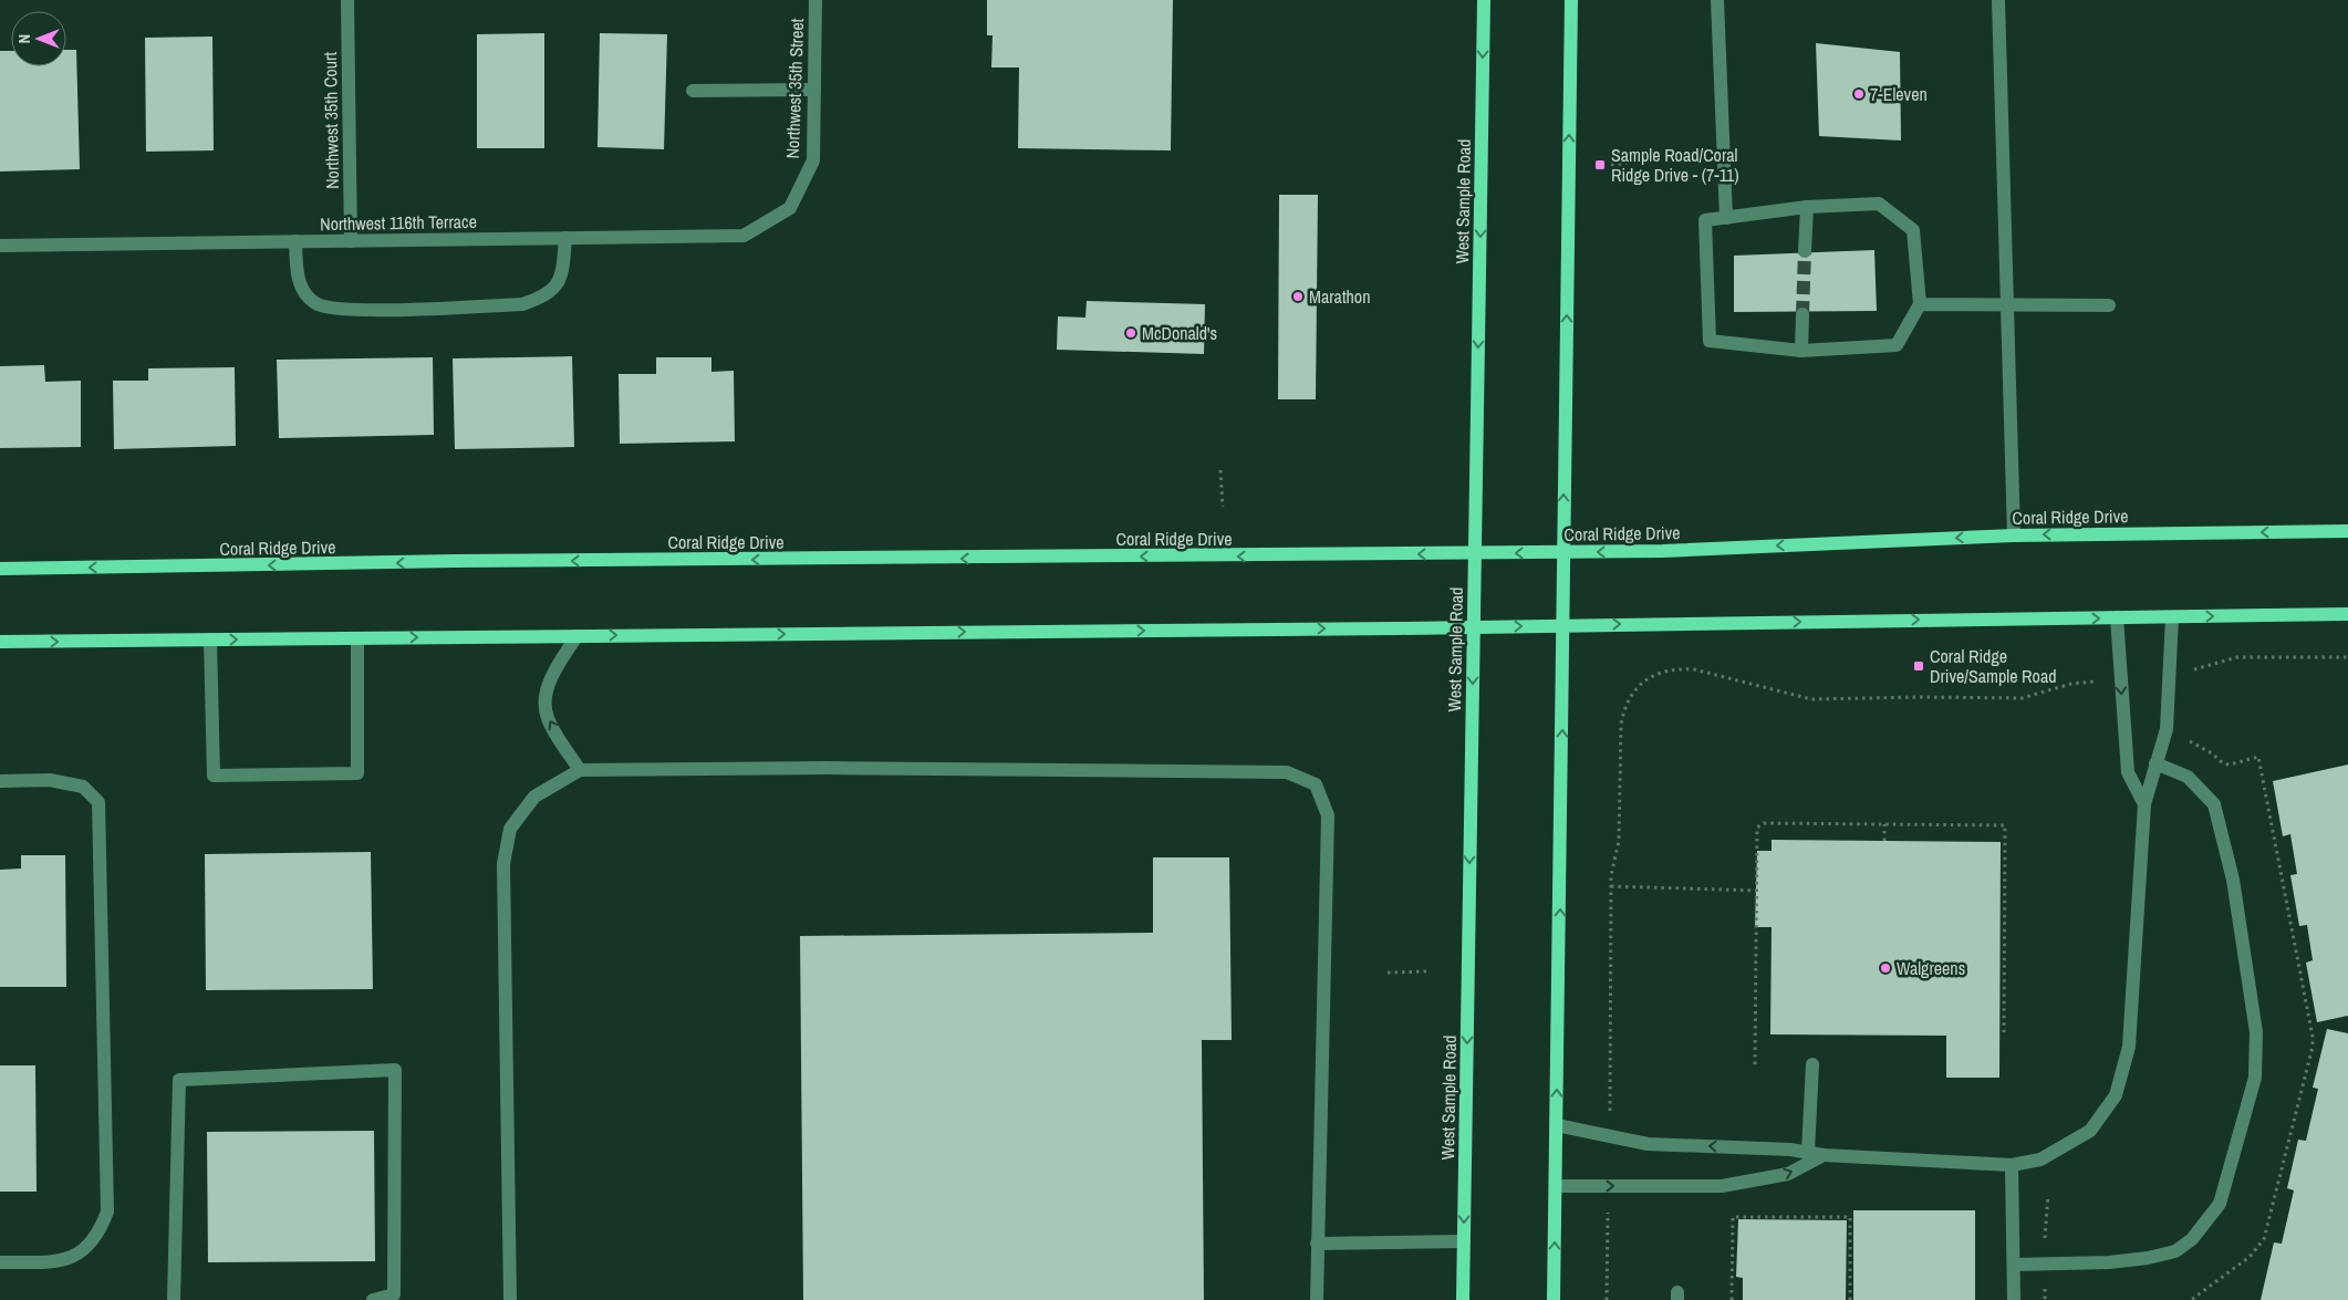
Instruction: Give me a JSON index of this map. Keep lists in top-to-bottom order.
{
  "streets": {
    "main road": ["West Sample Road", "Coral Ridge Drive"],
    "street": ["Northwest 35th Street", "Northwest 35th Court", "Northwest 116th Terrace"]
  },
  "crossings": [
    ["Northwest 35th Street", "Northwest 116th Terrace"],
    ["Northwest 35th Court", "Northwest 116th Terrace"],
    ["West Sample Road", "Coral Ridge Drive"]
  ],
  "places": {
    "other": [
      "7-Eleven",
      "Marathon",
      "McDonald's",
      "Walgreens"
    ],
    "transit": ["Sample Road/Coral Ridge Drive - (7-11)", "Coral Ridge Drive/Sample Road"]
  },
  "north": "left"
}
